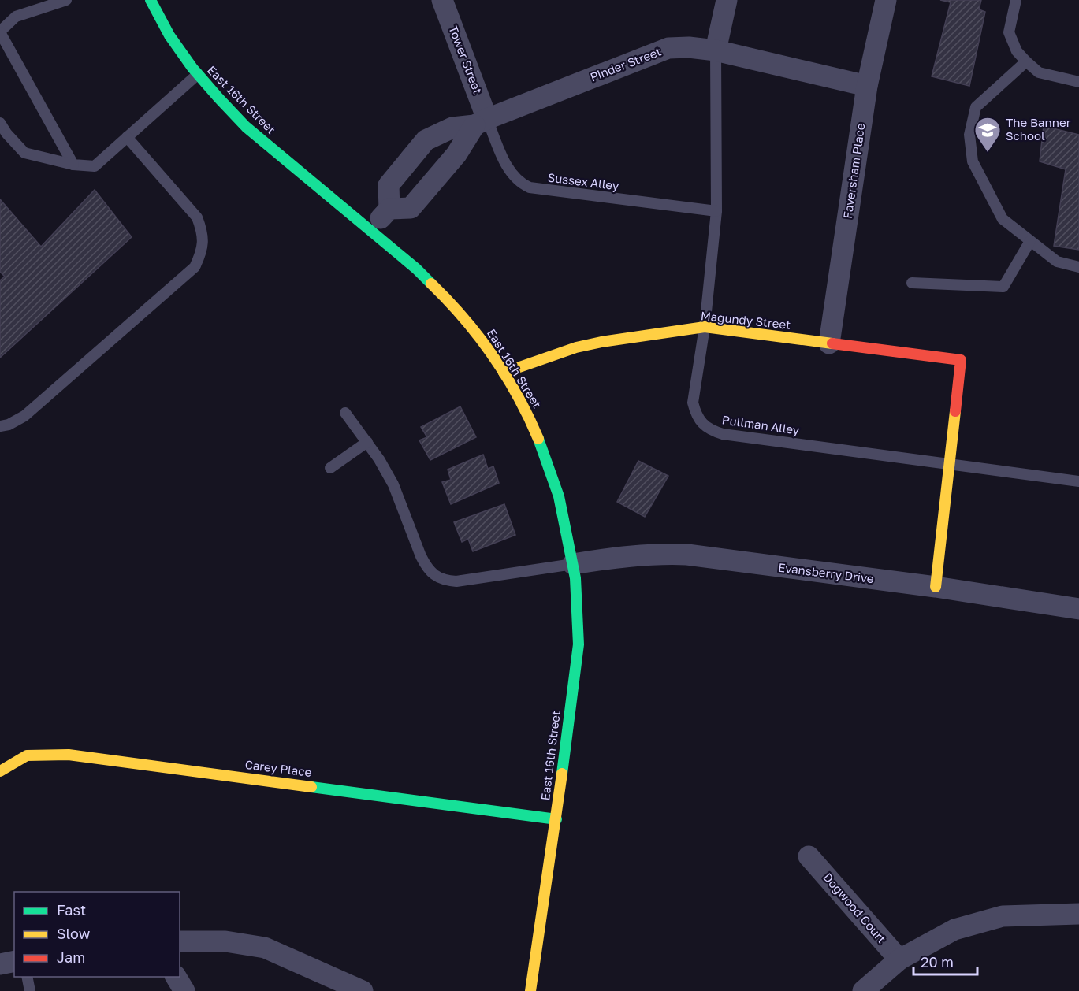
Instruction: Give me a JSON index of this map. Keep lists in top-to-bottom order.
{
  "streets": {
    "street": [
      "Tower Street",
      "Pinder Street",
      "East 16th Street",
      "Faversham Place",
      "Magundy Street",
      "Evansberry Drive",
      "Carey Place",
      "Dogwood Court"
    ],
    "lane": ["Sussex Alley", "Pullman Alley"]
  },
  "crossings": [
    ["Tower Street", "Pinder Street"],
    ["Tower Street", "Sussex Alley"],
    ["Pinder Street", "Faversham Place"],
    ["Pinder Street", "Sussex Alley"],
    ["Pinder Street", "Pullman Alley"],
    ["East 16th Street", "Magundy Street"],
    ["East 16th Street", "Evansberry Drive"],
    ["East 16th Street", "Carey Place"],
    ["Faversham Place", "Magundy Street"],
    ["Sussex Alley", "Pullman Alley"],
    ["Magundy Street", "Pullman Alley"]
  ],
  "places": {
    "school or university": ["The Banner School"]
  },
  "legend": ["Fast", "Slow", "Jam"],
  "scale_bar": "20 m"
}
